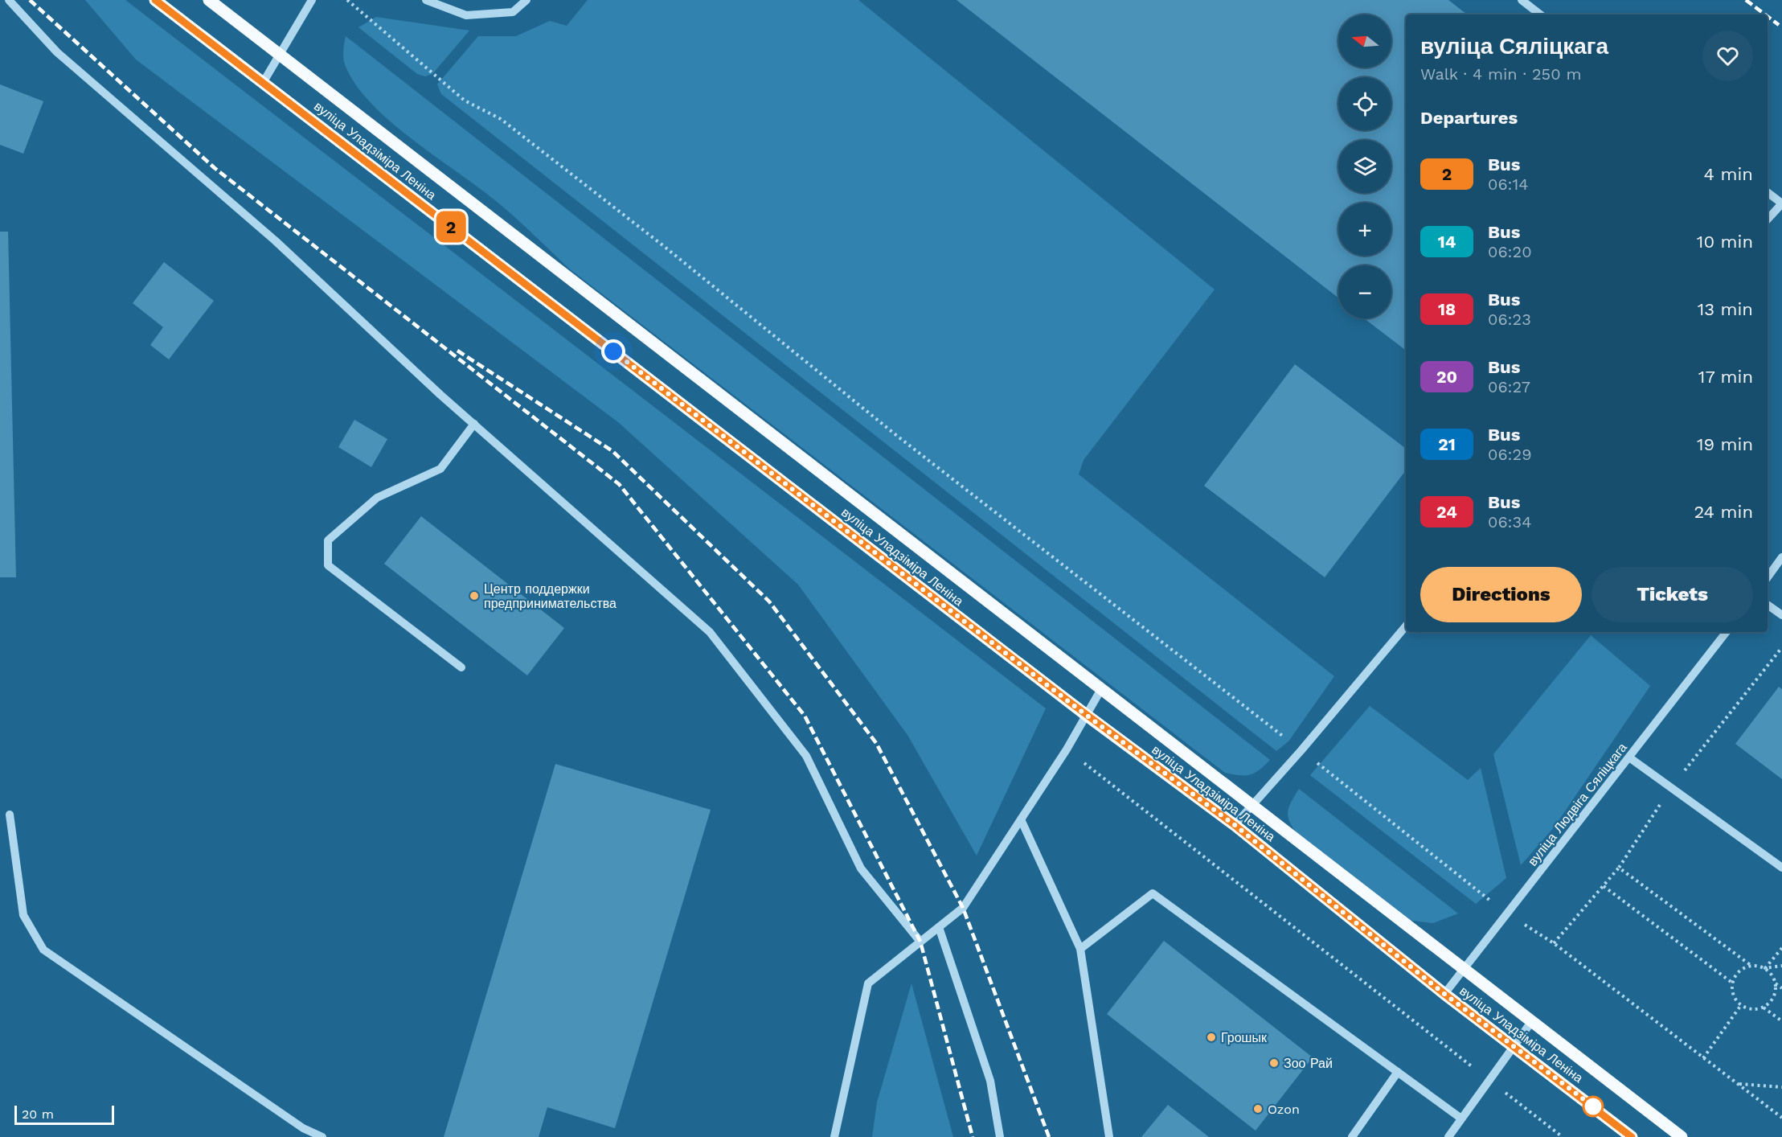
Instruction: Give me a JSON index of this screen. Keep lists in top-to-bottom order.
{
  "streets": {
    "main road": ["вуліца Уладзіміра Леніна"],
    "street": ["вуліца Людвіга Сяліцкага"]
  },
  "crossings": [
    ["вуліца Уладзіміра Леніна", "вуліца Людвіга Сяліцкага"]
  ],
  "places": [
    "Центр поддержки предпринимательства",
    "Грошык",
    "Зоо Рай",
    "Ozon"
  ],
  "lines": ["bus line 2"],
  "scale_bar": "20 m",
  "north": "left",
  "page": {
    "on_map": "2",
    "map_buttons": ["+", "−"],
    "heading": [
      ["вуліца Сяліцкага", "Walk · 4 min · 250 m"],
      "Departures"
    ],
    "list": [
      {
        "mark": "2",
        "name": "Bus",
        "note": "06:14",
        "value": "4 min"
      },
      {
        "mark": "14",
        "name": "Bus",
        "note": "06:20",
        "value": "10 min"
      },
      {
        "mark": "18",
        "name": "Bus",
        "note": "06:23",
        "value": "13 min"
      },
      {
        "mark": "20",
        "name": "Bus",
        "note": "06:27",
        "value": "17 min"
      },
      {
        "mark": "21",
        "name": "Bus",
        "note": "06:29",
        "value": "19 min"
      },
      {
        "mark": "24",
        "name": "Bus",
        "note": "06:34",
        "value": "24 min"
      }
    ],
    "buttons": ["Directions", "Tickets"],
    "scale": "20 m"
  }
}
